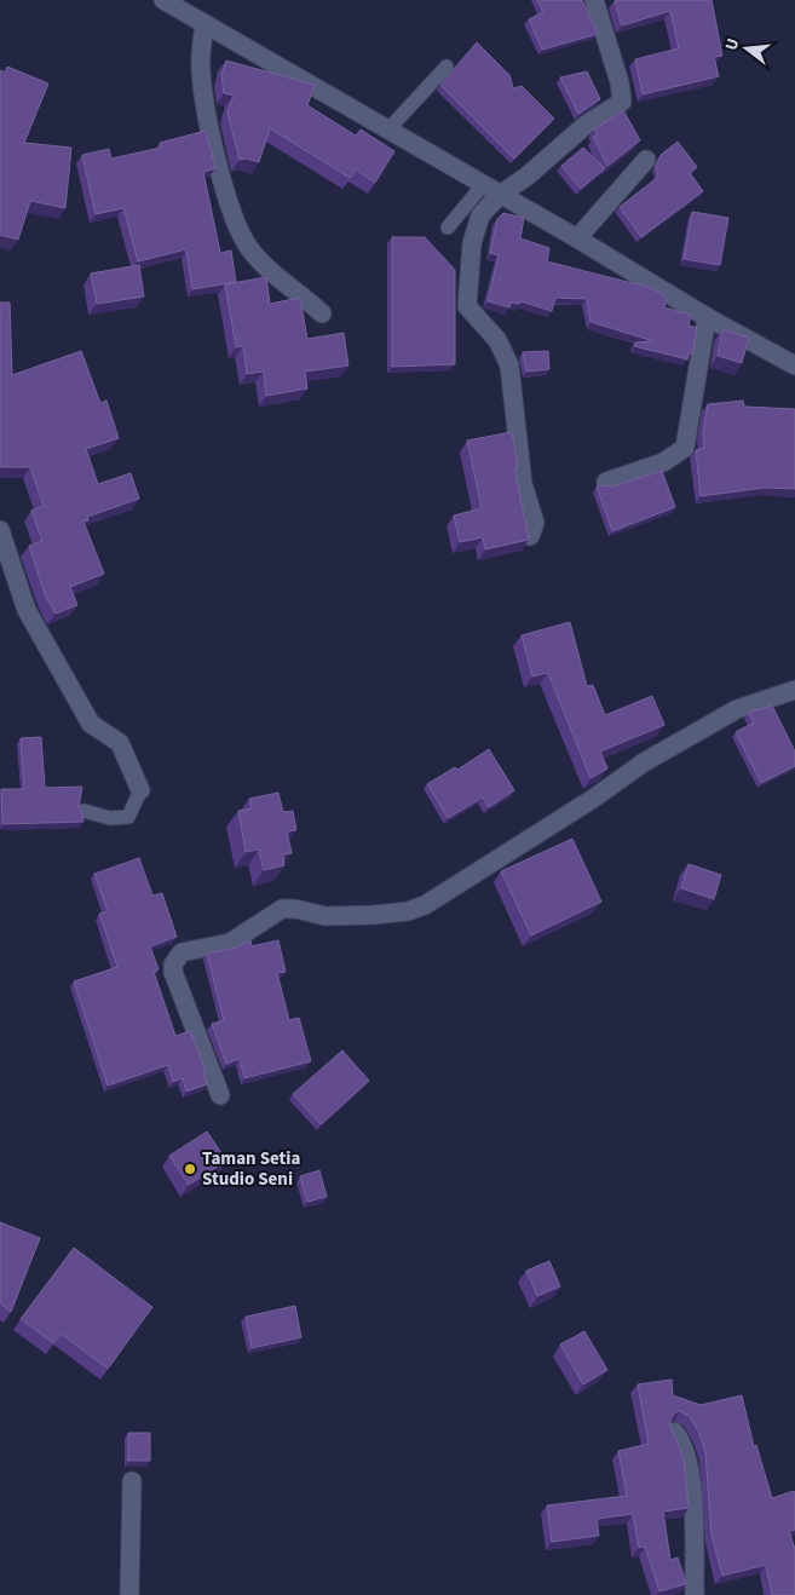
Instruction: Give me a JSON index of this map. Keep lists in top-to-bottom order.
{
  "places": ["Taman Setia Studio Seni"],
  "north": "left"
}
